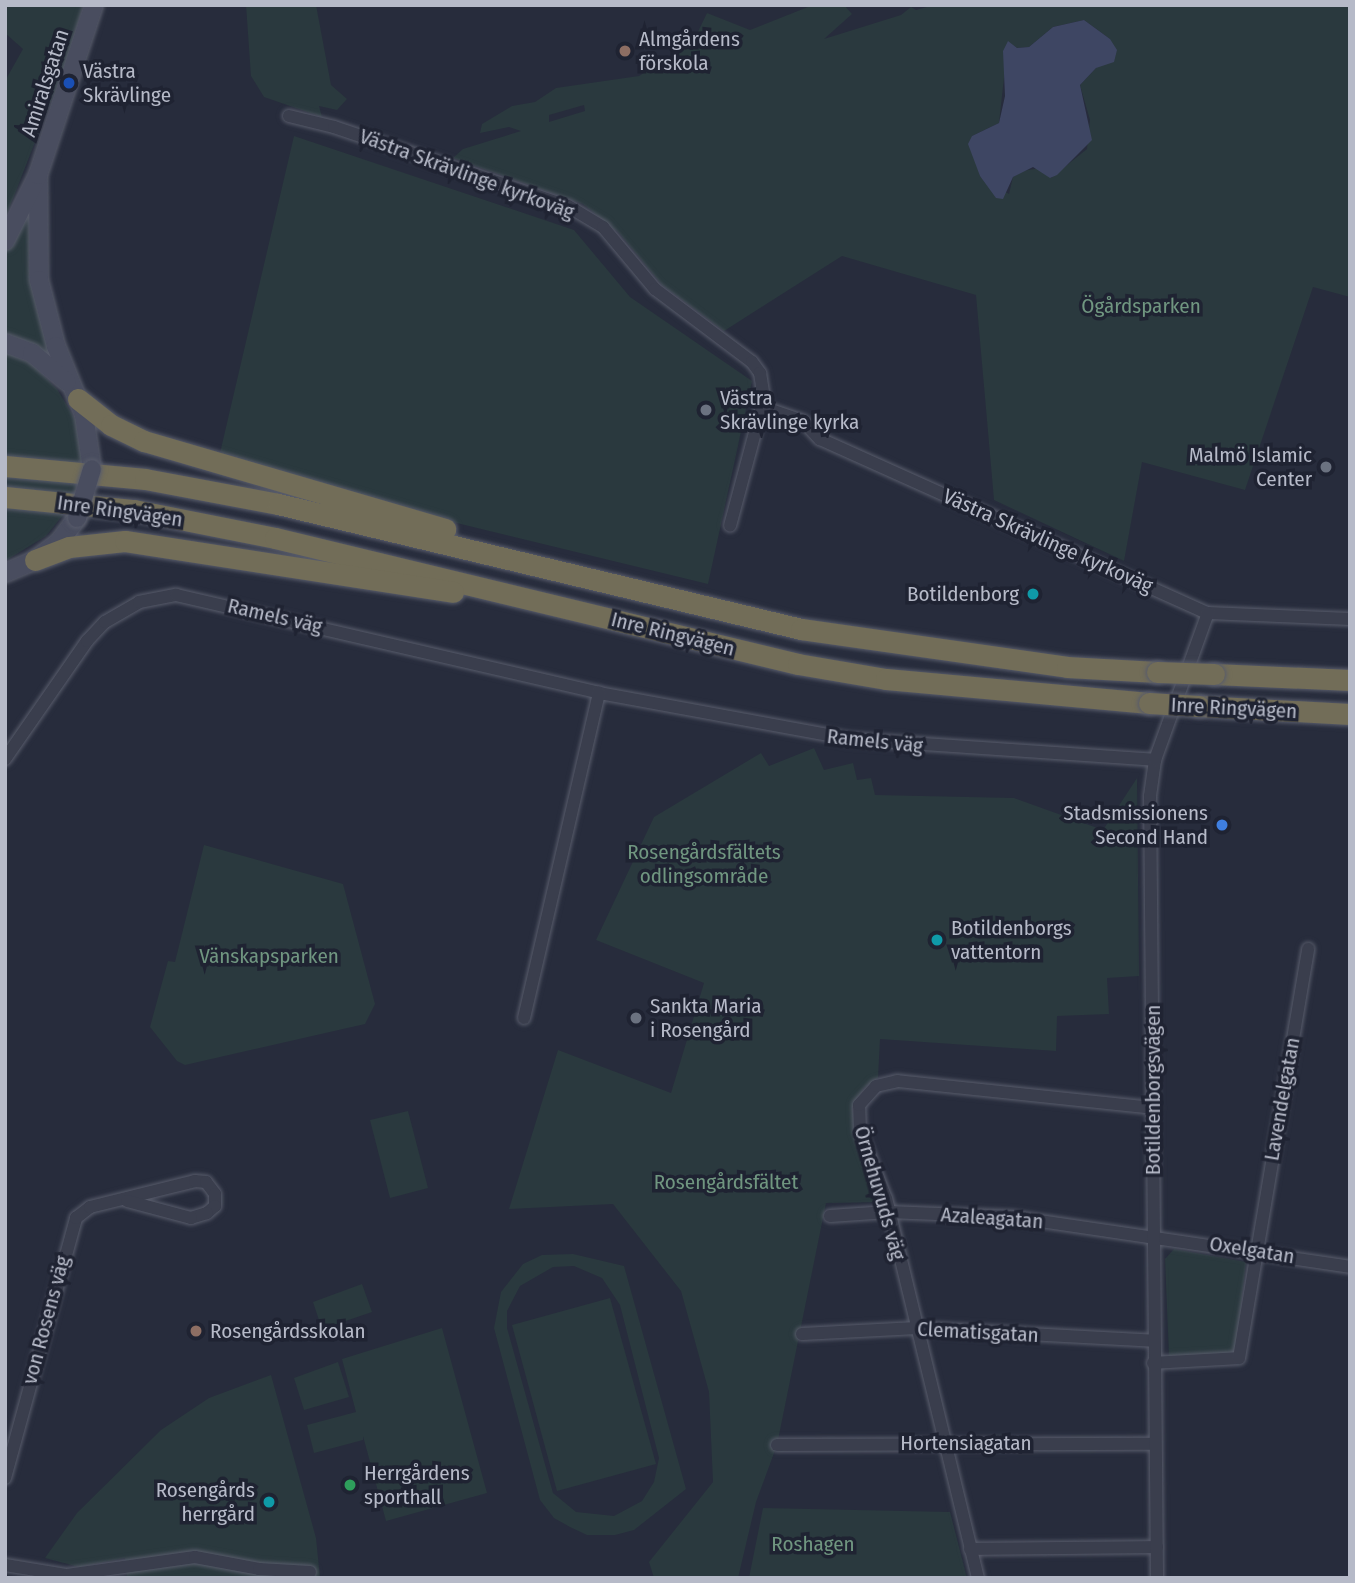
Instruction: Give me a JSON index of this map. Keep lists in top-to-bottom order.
{
  "streets": {
    "highway": ["Inre Ringvägen"],
    "main road": ["Amiralsgatan"],
    "street": [
      "Västra Skrävlinge kyrkoväg",
      "Ramels väg",
      "Botildenborgsvägen",
      "Lavendelgatan",
      "Örnehuvuds väg",
      "Azaleagatan",
      "Oxelgatan",
      "von Rosens väg",
      "Clematisgatan",
      "Hortensiagatan"
    ]
  },
  "crossings": [
    ["Västra Skrävlinge kyrkoväg", "Botildenborgsvägen"],
    ["Ramels väg", "Botildenborgsvägen"],
    ["Botildenborgsvägen", "Lavendelgatan"],
    ["Botildenborgsvägen", "Örnehuvuds väg"],
    ["Botildenborgsvägen", "Azaleagatan"],
    ["Botildenborgsvägen", "Oxelgatan"],
    ["Botildenborgsvägen", "Clematisgatan"],
    ["Botildenborgsvägen", "Hortensiagatan"],
    ["Lavendelgatan", "Oxelgatan"],
    ["Örnehuvuds väg", "Azaleagatan"],
    ["Örnehuvuds väg", "Clematisgatan"],
    ["Örnehuvuds väg", "Hortensiagatan"],
    ["Azaleagatan", "Oxelgatan"]
  ],
  "parks": [
    "Ögårdsparken",
    "Rosengårdsfältets odlingsområde",
    "Vänskapsparken",
    "Rosengårdsfältet",
    "Roshagen"
  ],
  "places": [
    "Almgårdens förskola",
    "Västra Skrävlinge",
    "Västra Skrävlinge kyrka",
    "Malmö Islamic Center",
    "Botildenborg",
    "Stadsmissionens Second Hand",
    "Botildenborgs vattentorn",
    "Sankta Maria i Rosengård",
    "Rosengårdsskolan",
    "Herrgårdens sporthall",
    "Rosengårds herrgård"
  ]
}
